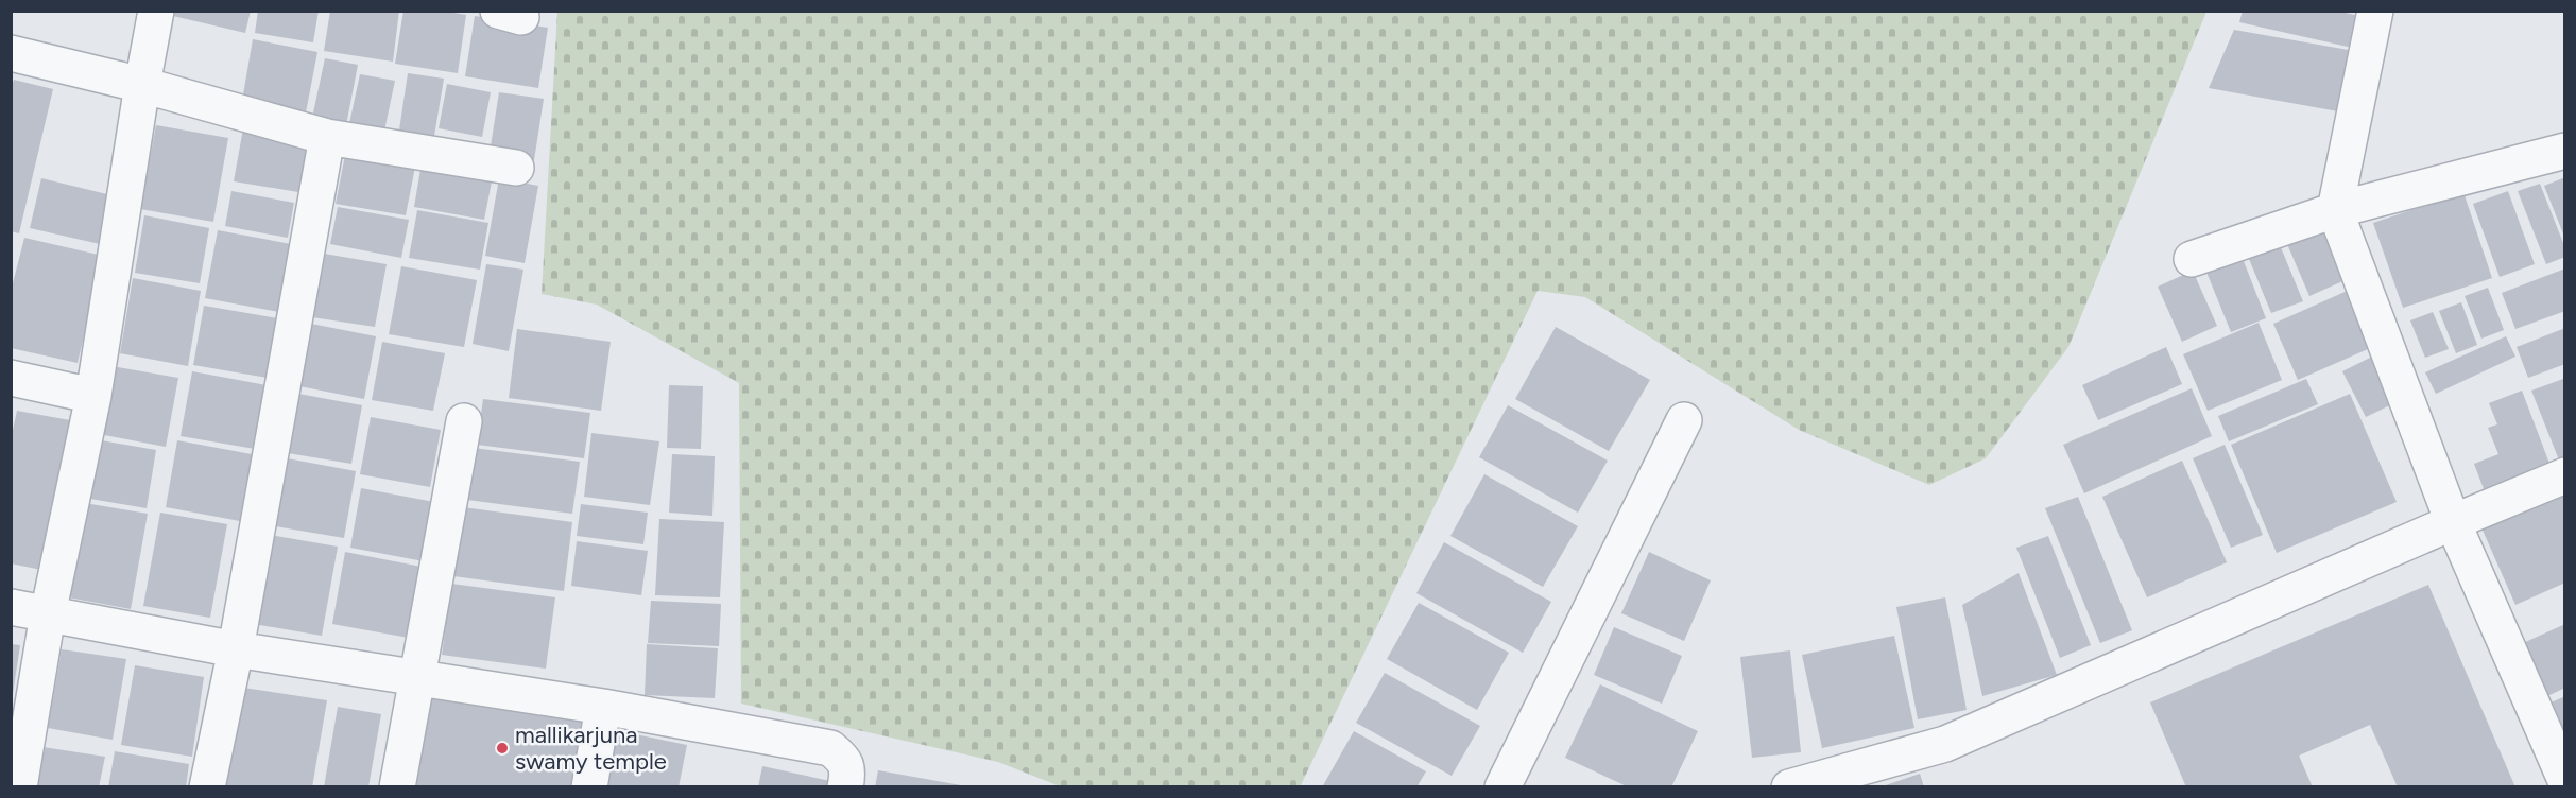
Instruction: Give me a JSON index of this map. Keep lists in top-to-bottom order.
{
  "places": ["mallikarjuna swamy temple"]
}
